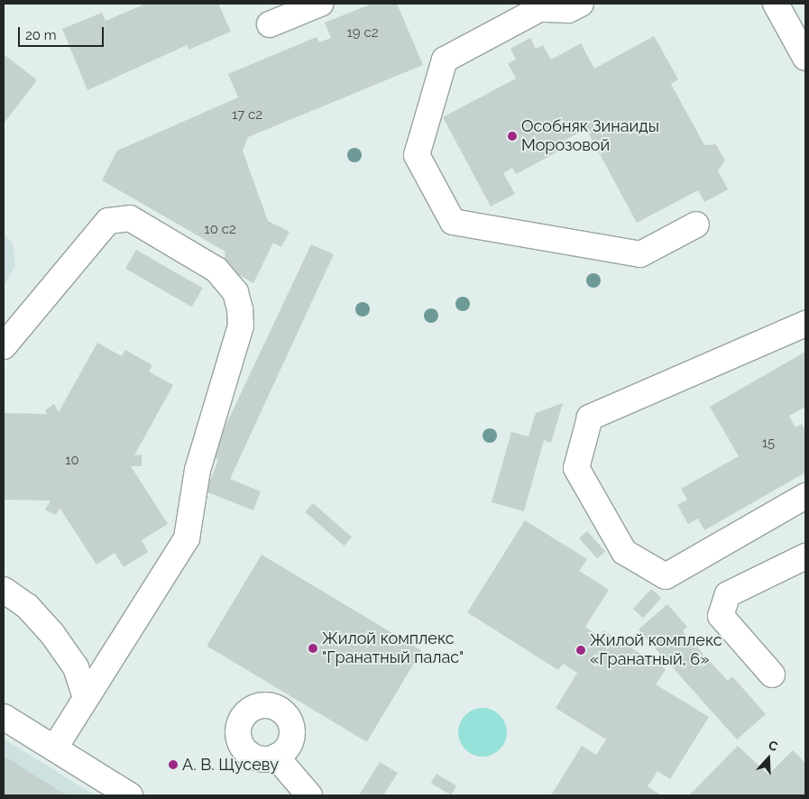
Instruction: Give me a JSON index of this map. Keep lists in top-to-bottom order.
{
  "places": [
    "Особняк Зинаиды Морозовой",
    "Жилой комплекс \"Гранатный палас\"",
    "Жилой комплекс «Гранатный, 6»",
    "А. В. Щусеву"
  ],
  "house_numbers": [
    "19 с2",
    "17 с2",
    "10 с2",
    "15",
    "10"
  ],
  "scale_bar": "20 m",
  "north": "top"
}
